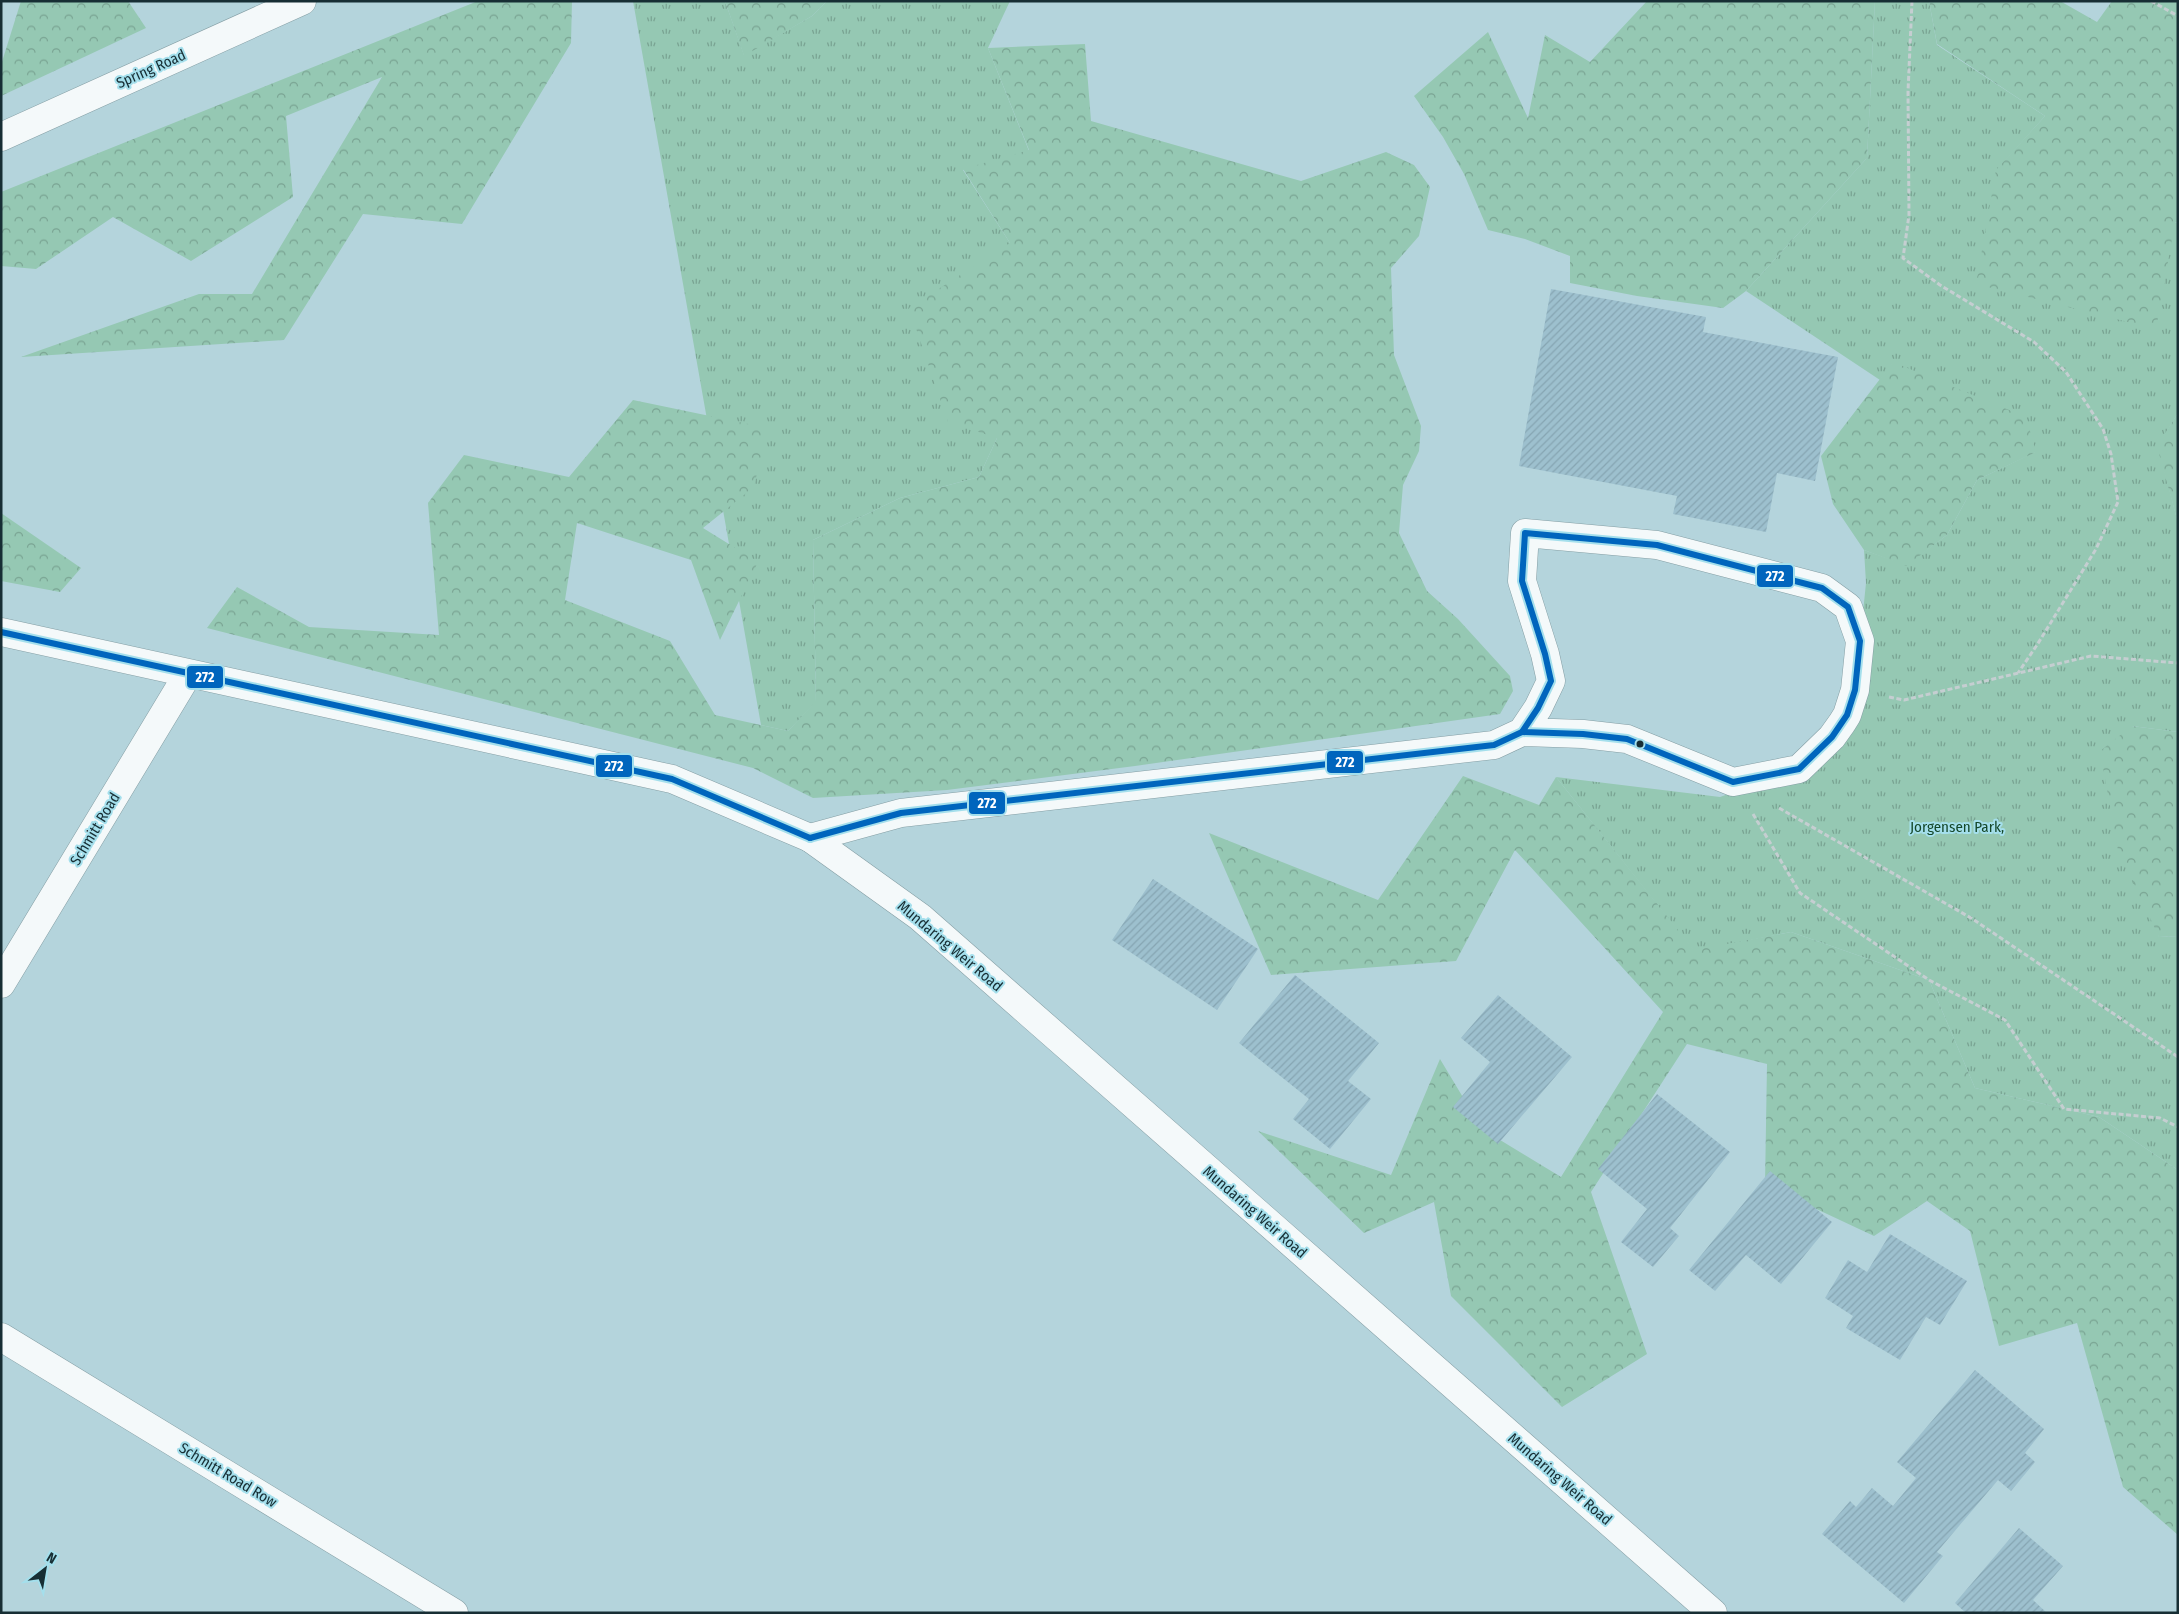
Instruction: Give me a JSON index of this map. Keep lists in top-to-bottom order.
{
  "streets": {
    "street": [
      "Spring Road",
      "Schmitt Road",
      "Mundaring Weir Road",
      "Schmitt Road Row"
    ]
  },
  "crossings": [
    ["Schmitt Road", "Mundaring Weir Road"]
  ],
  "parks": ["Jorgensen Park,"],
  "lines": ["transit line 272"],
  "north": "top right"
}
